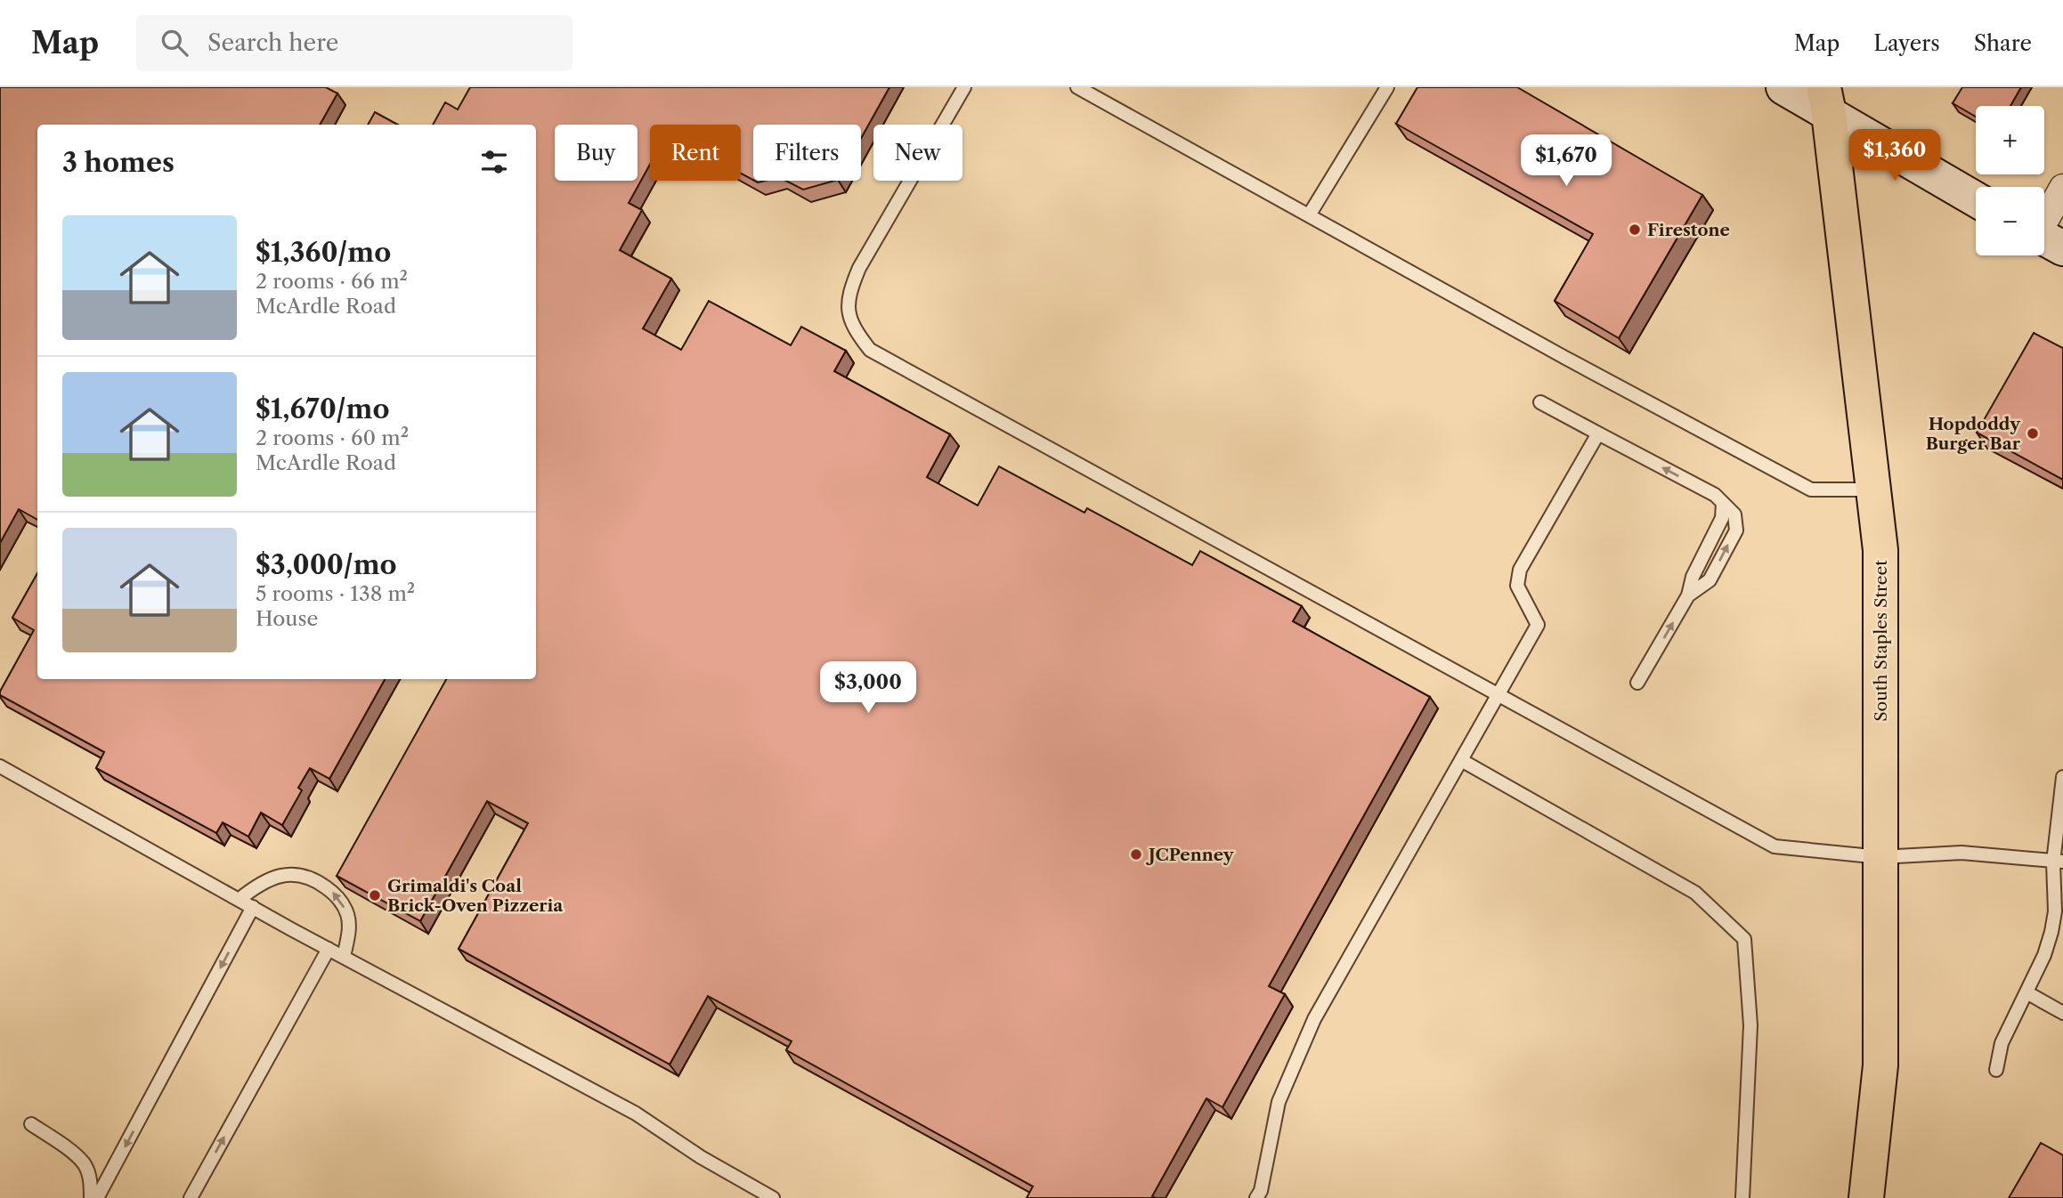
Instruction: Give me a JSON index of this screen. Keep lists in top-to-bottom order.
{
  "streets": {
    "main road": ["South Staples Street"]
  },
  "places": [
    "Firestone",
    "Hopdoddy Burger Bar",
    "JCPenney",
    "Grimaldi's Coal Brick-Oven Pizzeria"
  ],
  "page": {
    "header": "Map",
    "search": "Search here",
    "nav": ["Map", "Layers", "Share"],
    "map_buttons": ["+", "−"],
    "chip": [
      "Buy",
      "Rent",
      "Filters",
      "New"
    ],
    "heading": "3 homes",
    "price": ["$1,360", "$1,670", "$3,000"],
    "list": [
      {
        "name": "$1,360/mo",
        "note": "2 rooms · 66 m² · McArdle Road"
      },
      {
        "name": "$1,670/mo",
        "note": "2 rooms · 60 m² · McArdle Road"
      },
      {
        "name": "$3,000/mo",
        "note": "5 rooms · 138 m² · House"
      }
    ]
  }
}
